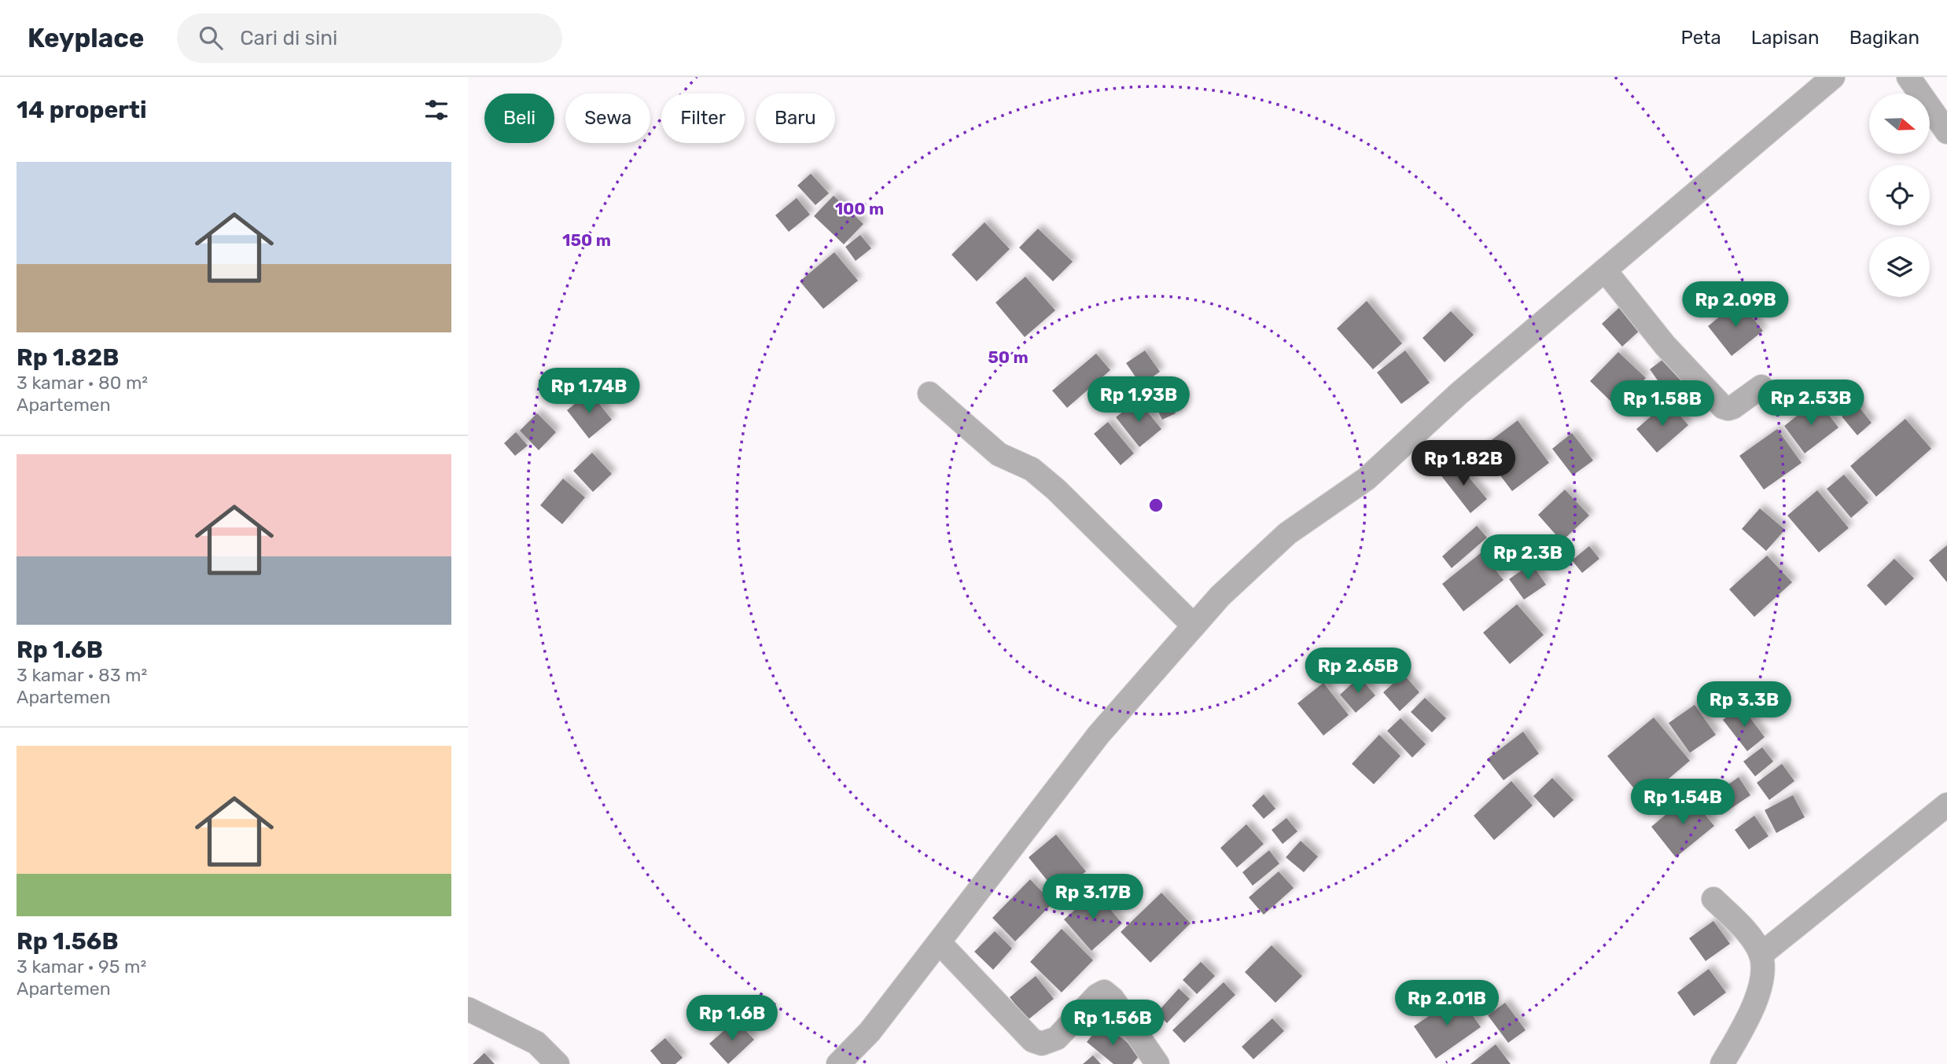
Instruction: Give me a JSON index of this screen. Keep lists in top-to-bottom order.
{
  "north": "right",
  "page": {
    "header": "Keyplace",
    "search": "Cari di sini",
    "nav": ["Peta", "Lapisan", "Bagikan"],
    "heading": "14 properti",
    "chip": [
      "Beli",
      "Sewa",
      "Filter",
      "Baru"
    ],
    "list": [
      {
        "name": "Rp 1.82B",
        "note": "3 kamar · 80 m² · Apartemen"
      },
      {
        "name": "Rp 1.6B",
        "note": "3 kamar · 83 m² · Apartemen"
      },
      {
        "name": "Rp 1.56B",
        "note": "3 kamar · 95 m² · Apartemen"
      }
    ],
    "price": [
      "Rp 2.09B",
      "Rp 1.74B",
      "Rp 1.93B",
      "Rp 2.53B",
      "Rp 1.58B",
      "Rp 1.82B",
      "Rp 2.3B",
      "Rp 2.65B",
      "Rp 3.3B",
      "Rp 1.54B",
      "Rp 3.17B",
      "Rp 2.01B",
      "Rp 1.6B",
      "Rp 1.56B"
    ]
  },
  "rings": ["100 m", "150 m", "50 m"]
}
